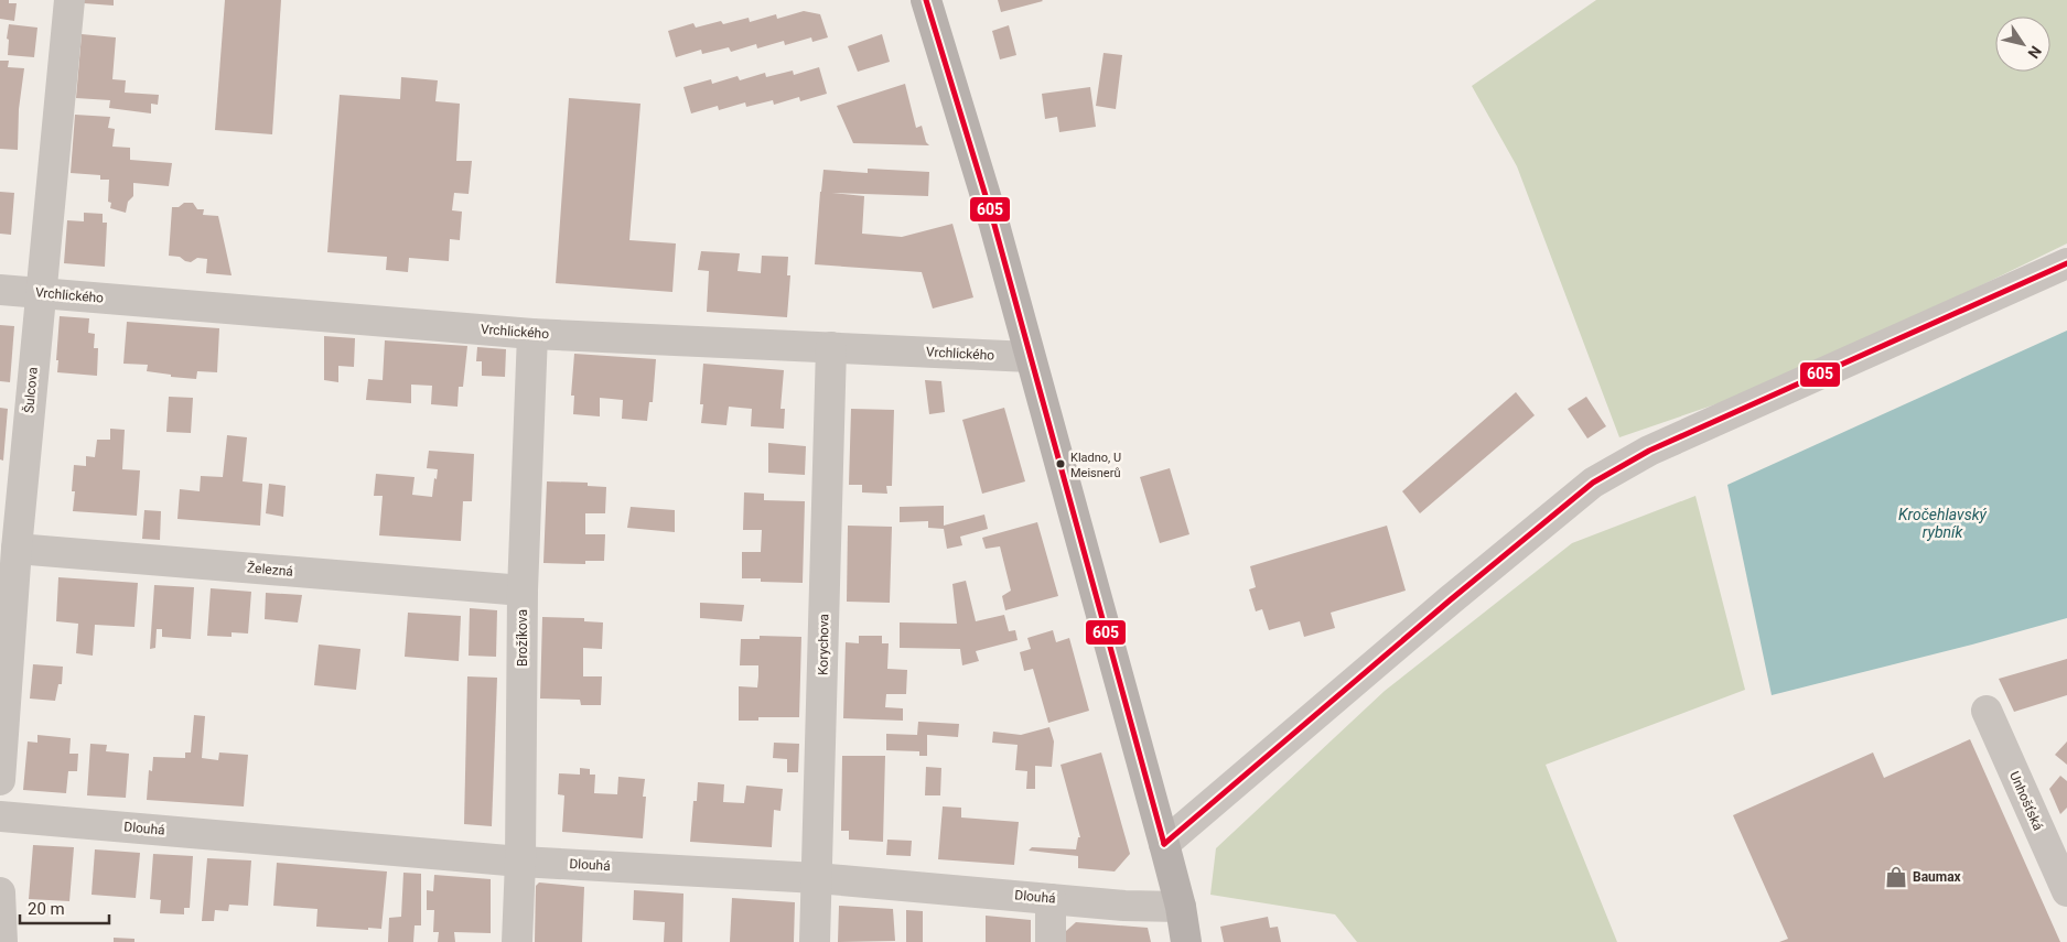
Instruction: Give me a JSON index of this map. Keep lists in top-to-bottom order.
{
  "streets": {
    "street": [
      "Vrchlického",
      "Šulcova",
      "Železná",
      "Brožíkova",
      "Korychova",
      "Unhošťská",
      "Dlouhá"
    ]
  },
  "crossings": [
    ["Vrchlického", "Šulcova"],
    ["Vrchlického", "Brožíkova"],
    ["Vrchlického", "Korychova"],
    ["Šulcova", "Železná"],
    ["Železná", "Brožíkova"],
    ["Brožíkova", "Dlouhá"],
    ["Korychova", "Dlouhá"]
  ],
  "water": ["Kročehlavský rybník"],
  "places": {
    "other": ["Kladno, U Meisnerů"],
    "shop": ["Baumax"]
  },
  "lines": ["transit line 605"],
  "scale_bar": "20 m",
  "north": "bottom right"
}
